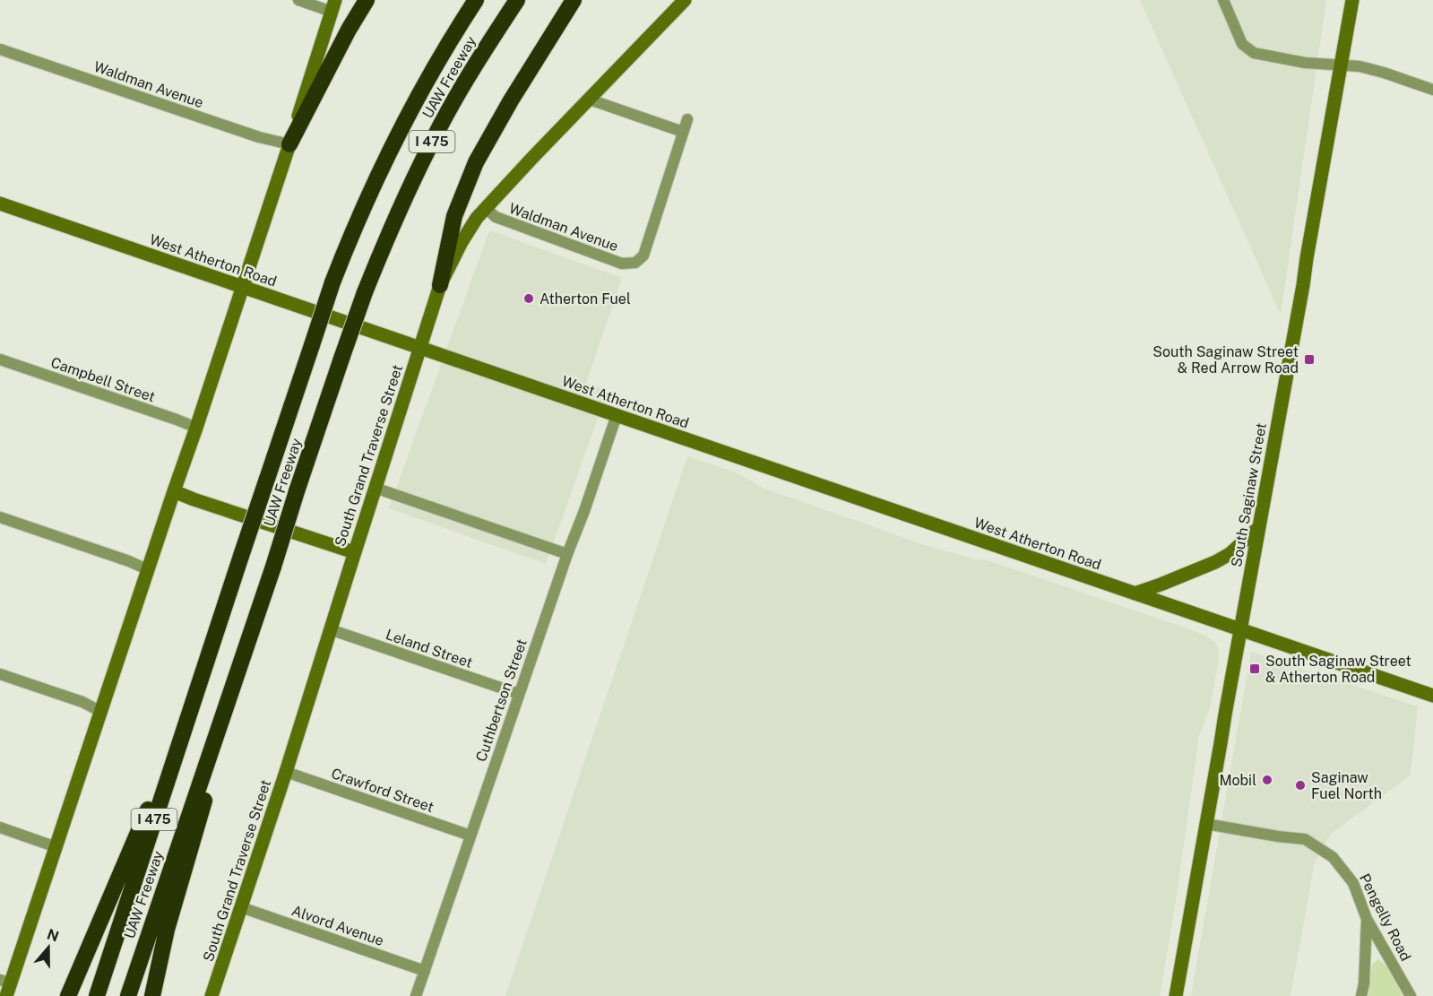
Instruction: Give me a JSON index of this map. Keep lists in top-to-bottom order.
{
  "streets": {
    "highway": ["UAW Freeway", "I 475"],
    "main road": ["West Atherton Road", "South Grand Traverse Street", "South Saginaw Street"],
    "street": [
      "Waldman Avenue",
      "Campbell Street",
      "Leland Street",
      "Cuthbertson Street",
      "Crawford Street",
      "Pengelly Road",
      "Alvord Avenue"
    ]
  },
  "crossings": [
    ["Waldman Avenue", "South Grand Traverse Street"],
    ["West Atherton Road", "South Grand Traverse Street"],
    ["West Atherton Road", "South Saginaw Street"],
    ["West Atherton Road", "Cuthbertson Street"],
    ["South Grand Traverse Street", "Leland Street"],
    ["South Grand Traverse Street", "Crawford Street"],
    ["South Grand Traverse Street", "Alvord Avenue"],
    ["South Saginaw Street", "Pengelly Road"],
    ["Leland Street", "Cuthbertson Street"],
    ["Cuthbertson Street", "Crawford Street"],
    ["Cuthbertson Street", "Alvord Avenue"]
  ],
  "places": {
    "other": ["Atherton Fuel", "Mobil", "Saginaw Fuel North"],
    "transit": ["South Saginaw Street & Red Arrow Road", "South Saginaw Street & Atherton Road"]
  },
  "north": "top"
}
